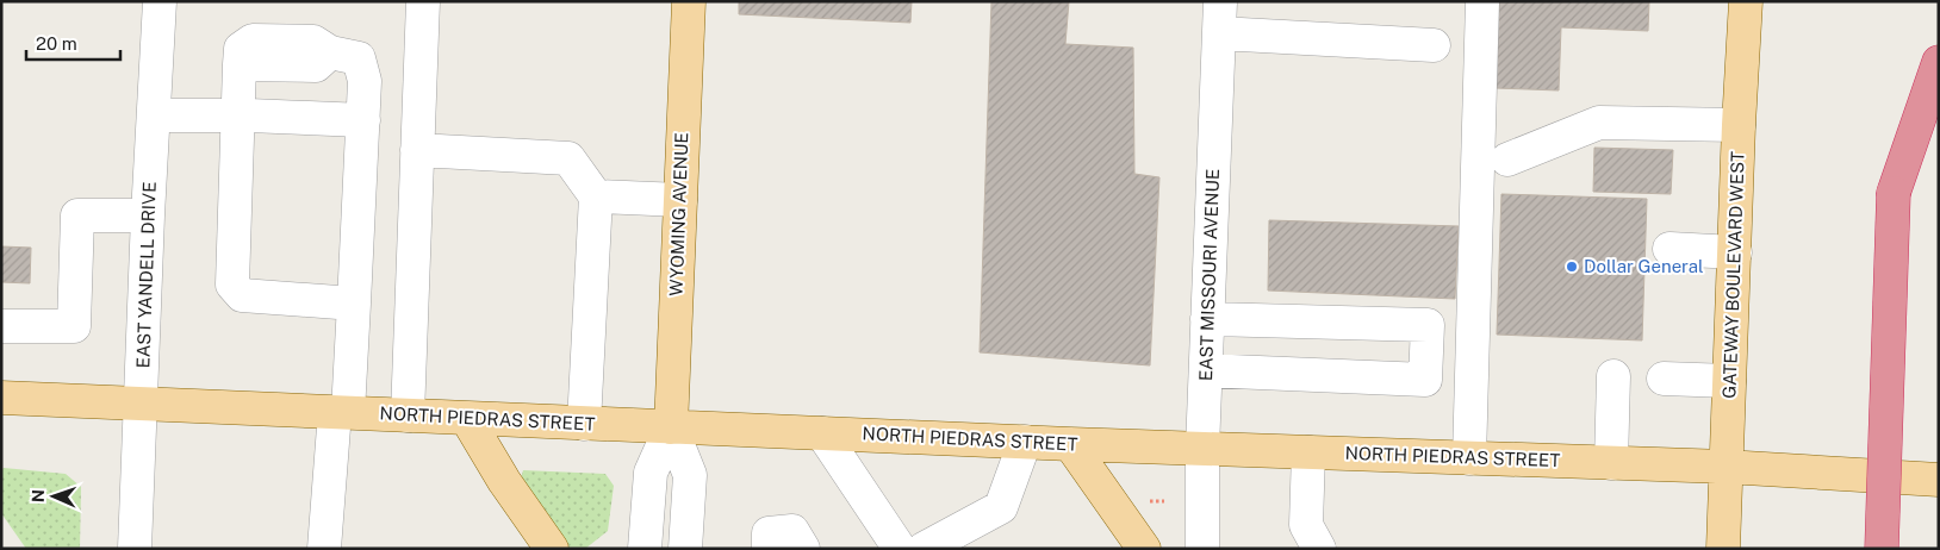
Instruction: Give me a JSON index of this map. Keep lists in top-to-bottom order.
{
  "streets": {
    "main road": ["WYOMING AVENUE", "GATEWAY BOULEVARD WEST", "NORTH PIEDRAS STREET"],
    "street": ["EAST YANDELL DRIVE", "EAST MISSOURI AVENUE"]
  },
  "crossings": [
    ["WYOMING AVENUE", "NORTH PIEDRAS STREET"],
    ["EAST YANDELL DRIVE", "NORTH PIEDRAS STREET"],
    ["EAST MISSOURI AVENUE", "NORTH PIEDRAS STREET"],
    ["GATEWAY BOULEVARD WEST", "NORTH PIEDRAS STREET"]
  ],
  "places": ["Dollar General"],
  "scale_bar": "20 m",
  "north": "left"
}
